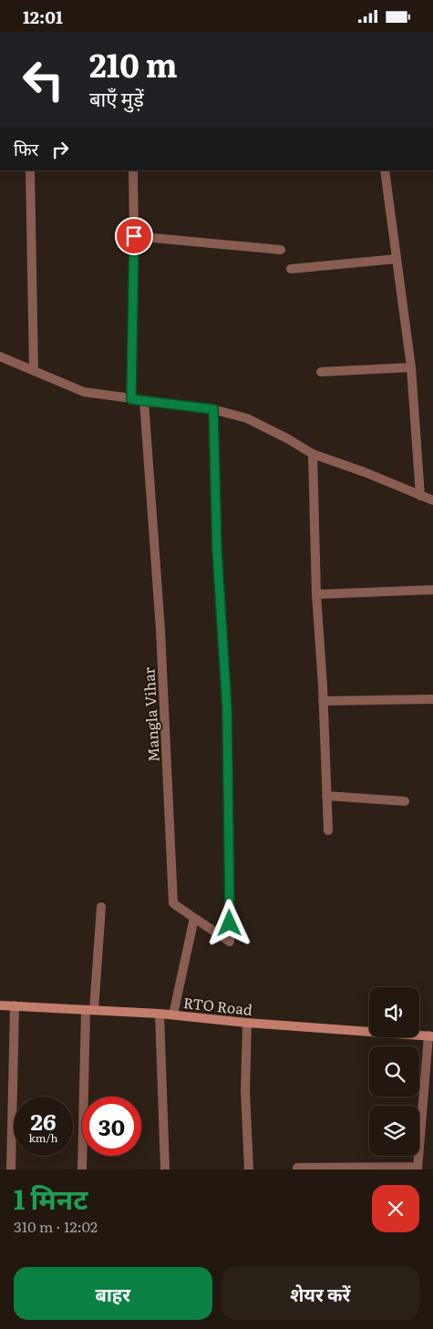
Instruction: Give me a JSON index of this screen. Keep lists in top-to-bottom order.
{
  "streets": {
    "street": ["Mangla Vihar", "RTO Road"]
  },
  "page": {
    "status": "12:01",
    "turn": ["210 m", "बाएँ मुड़ें"],
    "then": "फिर",
    "speed": "26 km/h",
    "limit": "30",
    "heading": ["1 मिनट", "310 m · 12:02"],
    "buttons": ["बाहर", "शेयर करें"]
  }
}
